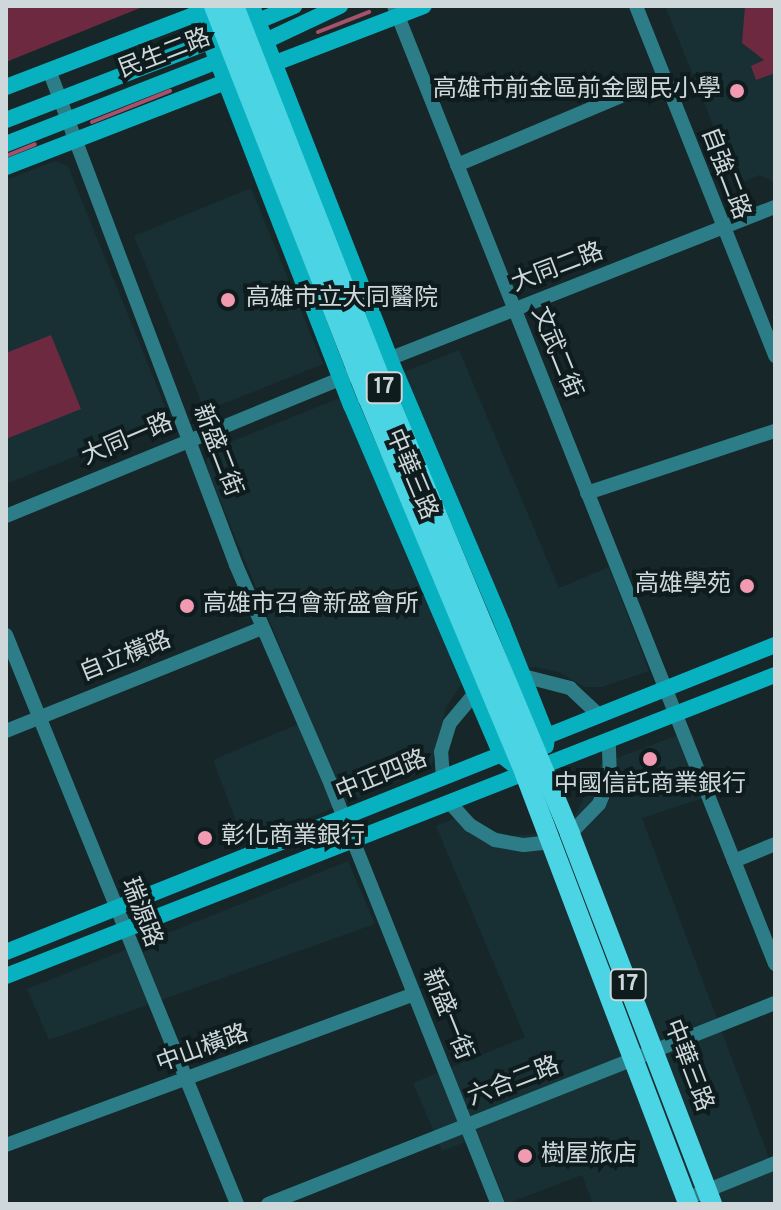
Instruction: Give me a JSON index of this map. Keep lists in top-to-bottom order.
{
  "streets": {
    "main road": ["17", "中華三路"],
    "street": [
      "民生二路",
      "自強二路",
      "大同二路",
      "文武二街",
      "大同一路",
      "新盛二街",
      "自立橫路",
      "中正四路",
      "瑞源路",
      "新盛一街",
      "中山橫路",
      "六合二路"
    ]
  },
  "crossings": [
    ["民生二路", "新盛二街"],
    ["民生二路", "中華三路"],
    ["自強二路", "大同二路"],
    ["大同二路", "文武二街"],
    ["大同二路", "大同一路"],
    ["大同二路", "中華三路"],
    ["文武二街", "中正四路"],
    ["大同一路", "新盛二街"],
    ["大同一路", "中華三路"],
    ["新盛二街", "自立橫路"],
    ["新盛二街", "中正四路"],
    ["新盛二街", "新盛一街"],
    ["中華三路", "中正四路"],
    ["中華三路", "六合二路"],
    ["自立橫路", "瑞源路"],
    ["中正四路", "瑞源路"],
    ["中正四路", "新盛一街"],
    ["瑞源路", "中山橫路"],
    ["新盛一街", "中山橫路"],
    ["新盛一街", "六合二路"]
  ],
  "places": [
    "高雄市前金區前金國民小學",
    "高雄市立大同醫院",
    "高雄學苑",
    "高雄市召會新盛會所",
    "中國信託商業銀行",
    "彰化商業銀行",
    "樹屋旅店"
  ]
}
